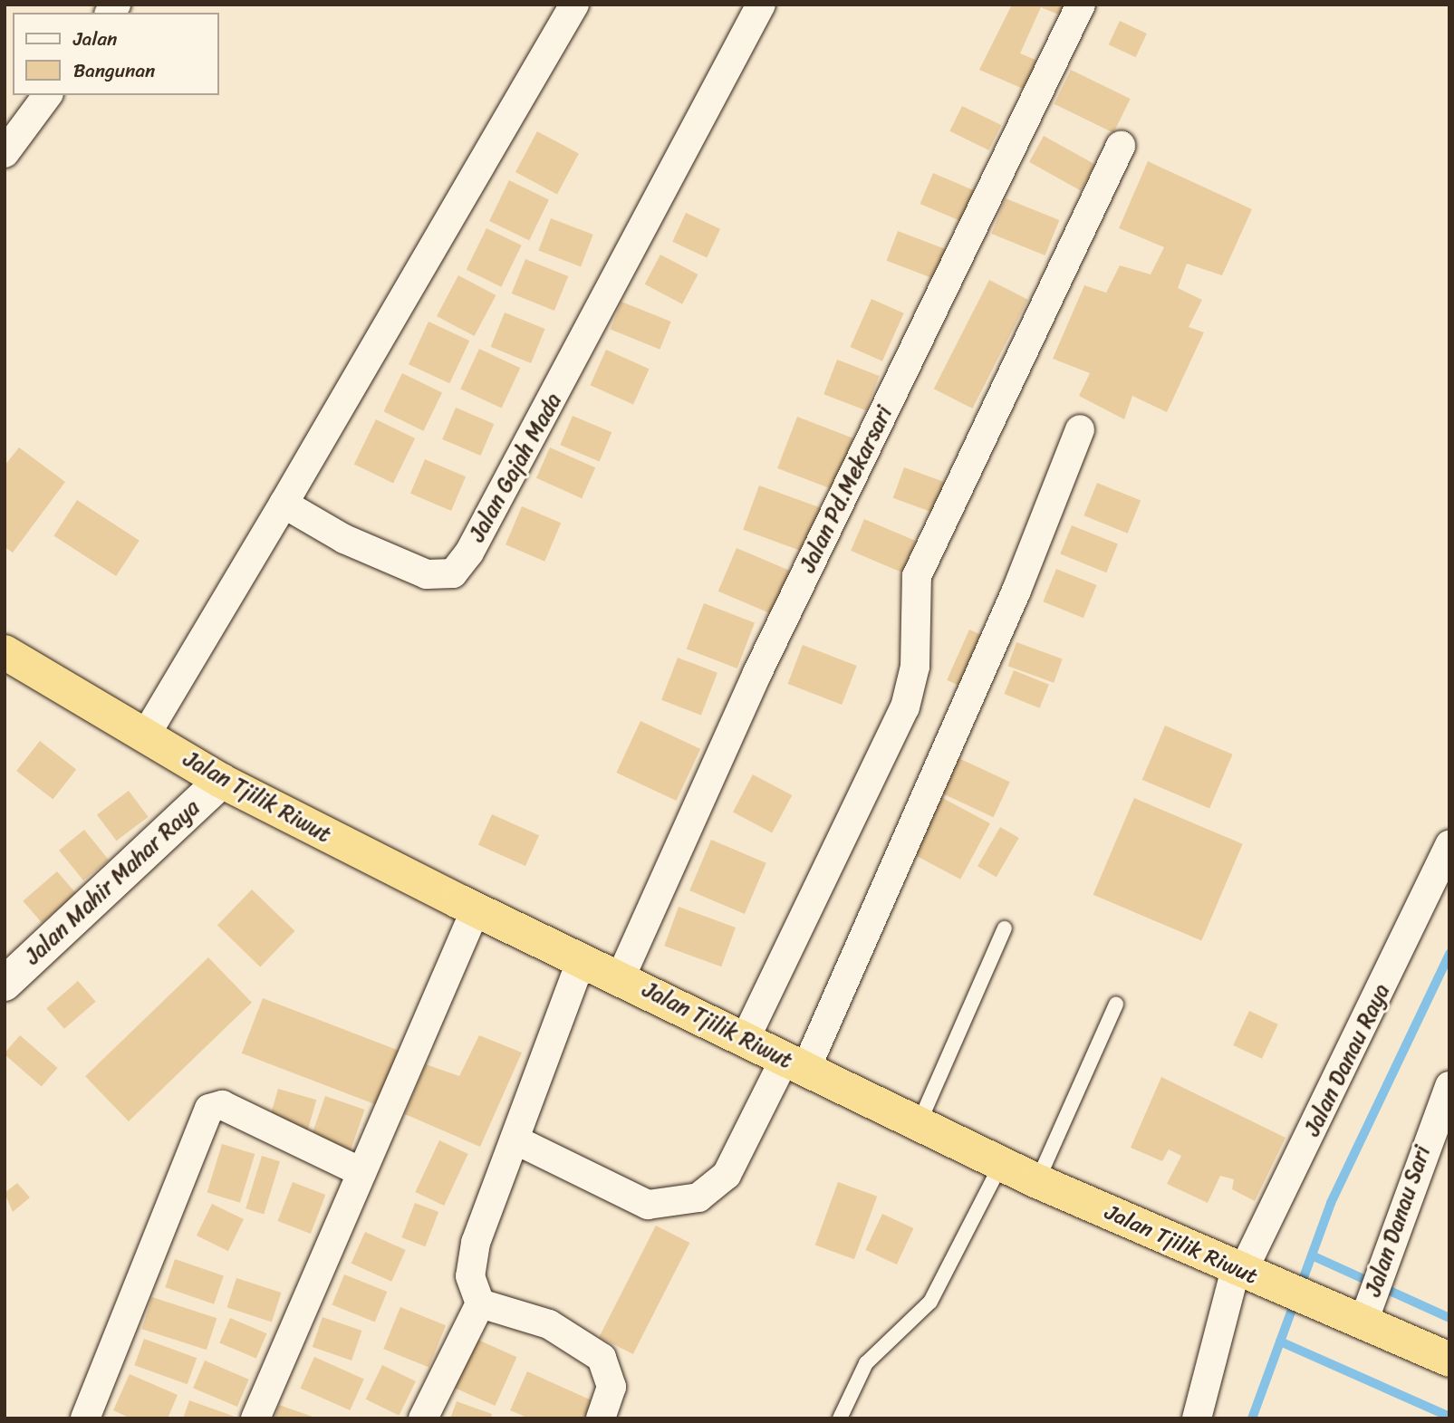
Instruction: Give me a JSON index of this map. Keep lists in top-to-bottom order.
{
  "streets": {
    "highway": ["Jalan Tjilik Riwut"],
    "main road": ["Jalan Mahir Mahar Raya"],
    "street": [
      "Jalan Gajah Mada",
      "Jalan Pd.Mekarsari",
      "Jalan Danau Raya",
      "Jalan Danau Sari"
    ]
  },
  "crossings": [
    ["Jalan Pd.Mekarsari", "Jalan Tjilik Riwut"],
    ["Jalan Tjilik Riwut", "Jalan Mahir Mahar Raya"],
    ["Jalan Tjilik Riwut", "Jalan Danau Raya"],
    ["Jalan Tjilik Riwut", "Jalan Danau Sari"]
  ],
  "legend": ["Jalan", "Bangunan"]
}
